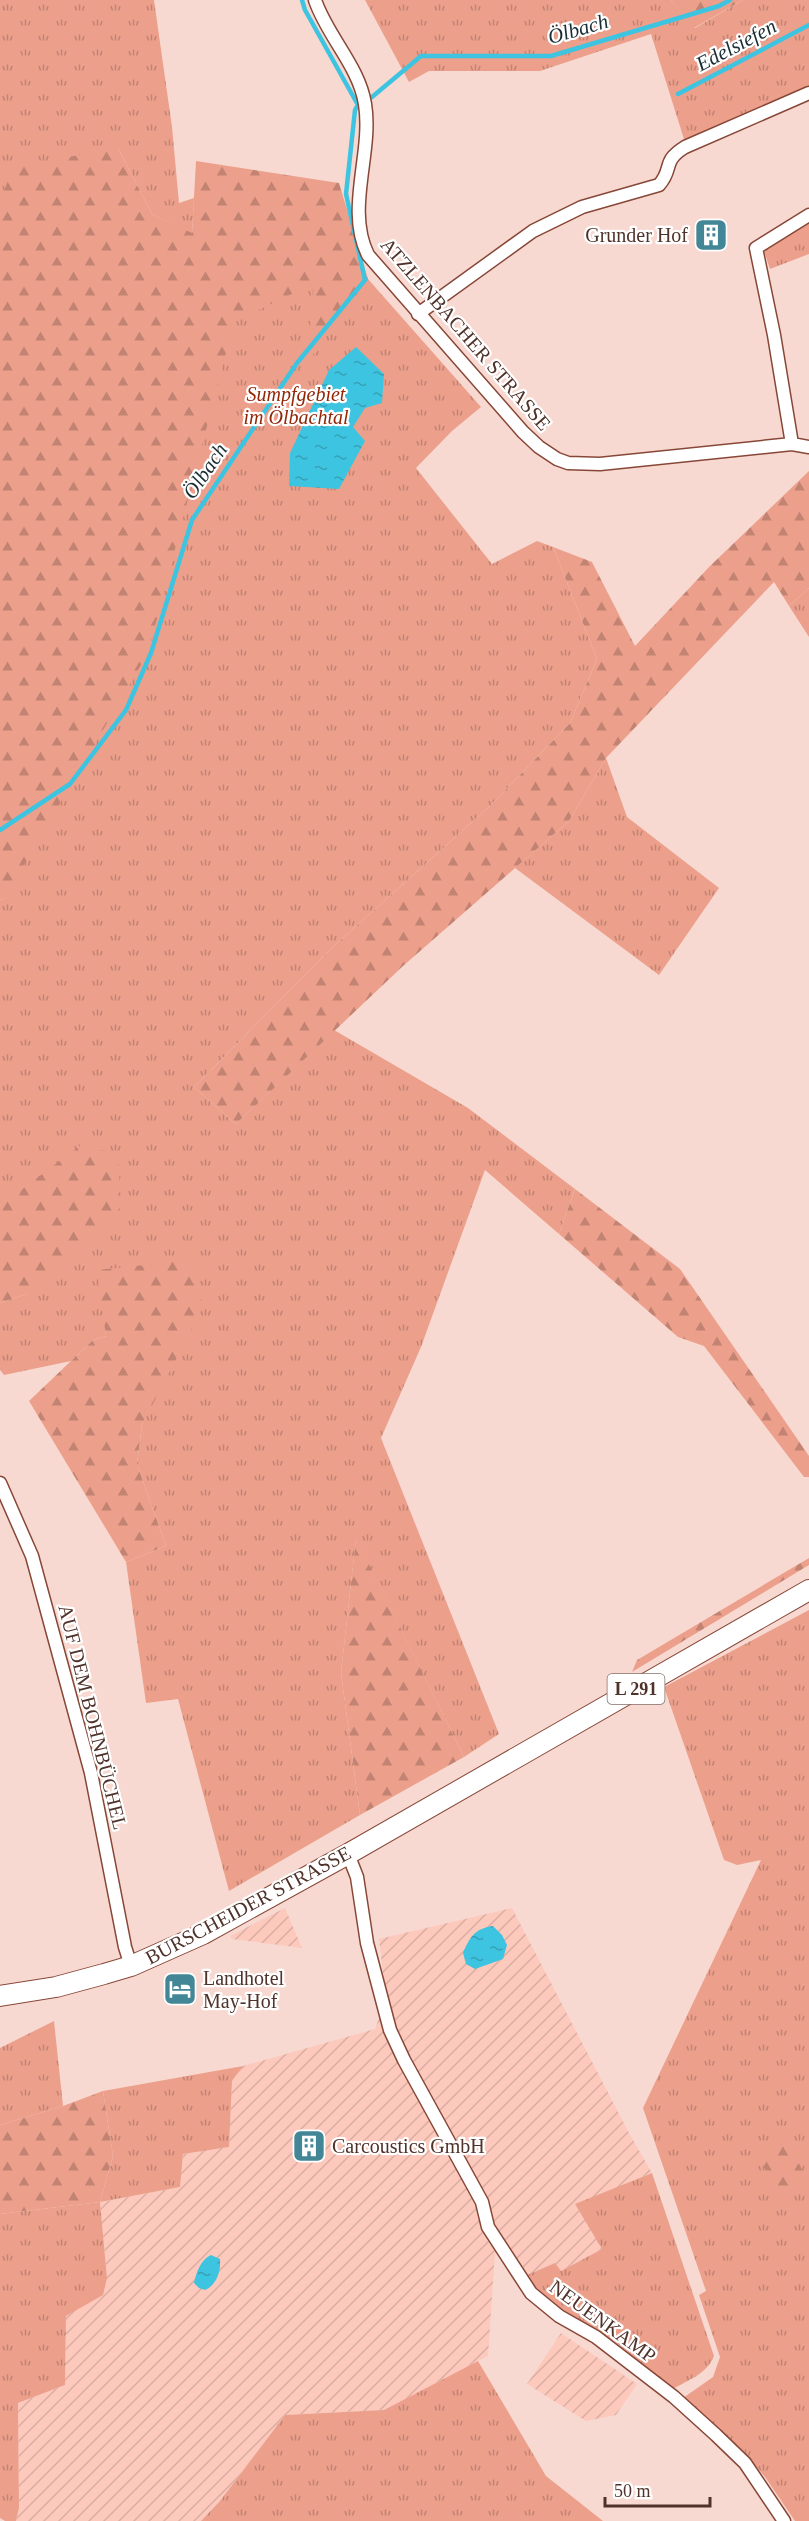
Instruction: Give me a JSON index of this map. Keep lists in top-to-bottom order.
{
  "streets": {
    "main road": ["L 291", "BURSCHEIDER STRASSE"],
    "street": ["ATZLENBACHER STRASSE", "AUF DEM BOHNBÜCHEL", "NEUENKAMP"]
  },
  "crossings": [
    ["AUF DEM BOHNBÜCHEL", "BURSCHEIDER STRASSE"],
    ["BURSCHEIDER STRASSE", "NEUENKAMP"]
  ],
  "water": ["Ölbach", "Edelsiefen"],
  "parks": ["Sumpfgebiet im Ölbachtal"],
  "places": {
    "building": ["Grunder Hof", "Carcoustics GmbH"],
    "hotel": ["Landhotel May-Hof"]
  },
  "scale_bar": "50 m"
}
